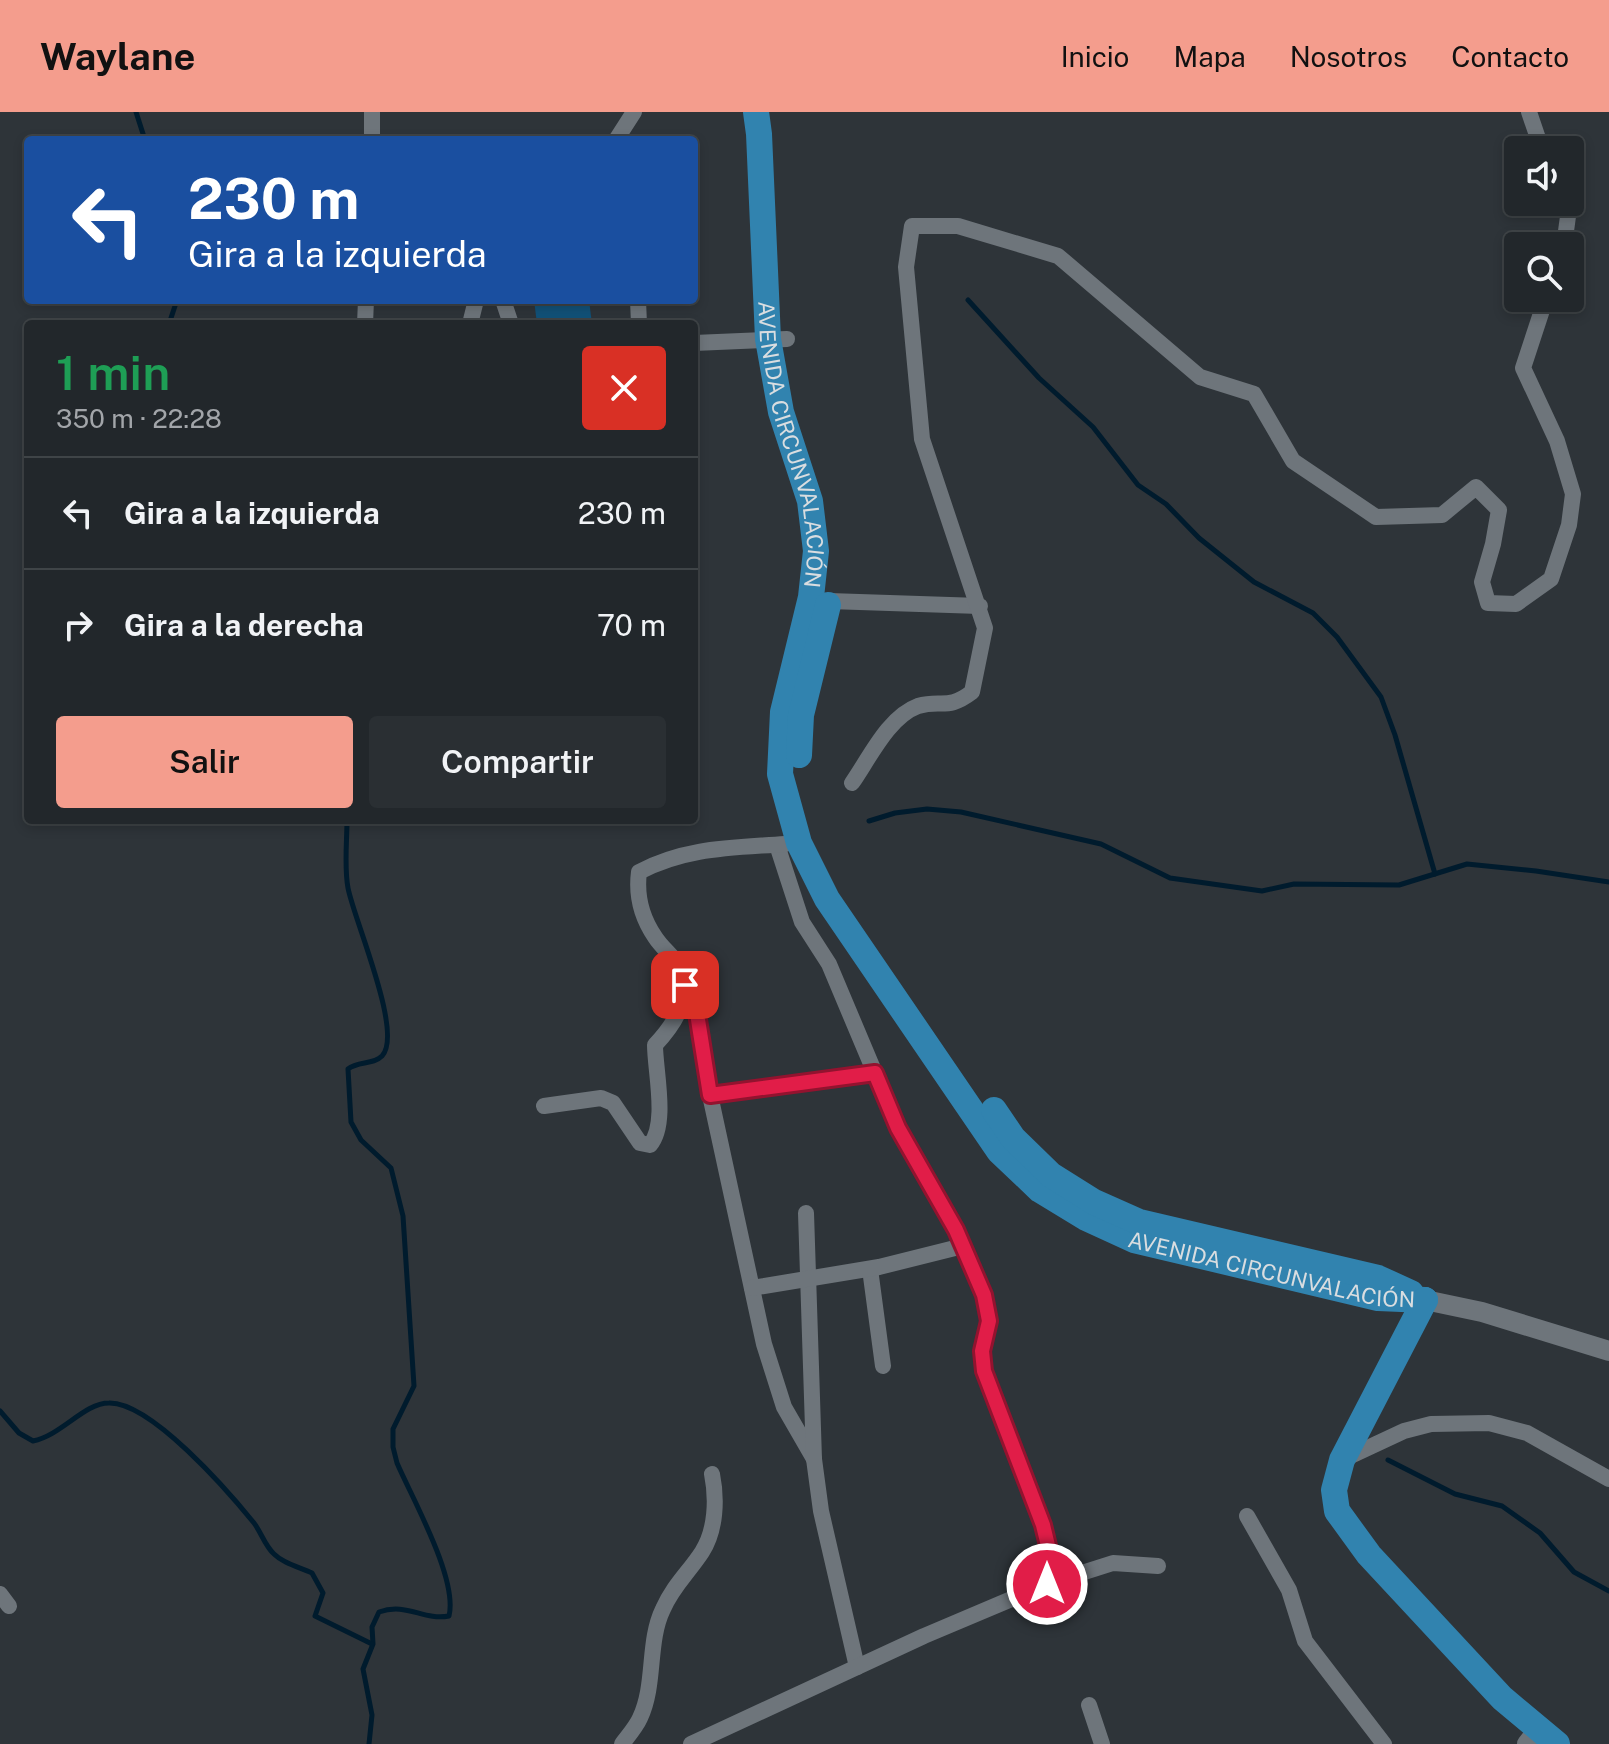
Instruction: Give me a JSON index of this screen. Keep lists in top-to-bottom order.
{
  "streets": {
    "main road": ["AVENIDA CIRCUNVALACIÓN"]
  },
  "page": {
    "header": "Waylane",
    "nav": [
      "Inicio",
      "Mapa",
      "Nosotros",
      "Contacto"
    ],
    "turn": ["230 m", "Gira a la izquierda"],
    "heading": ["1 min", "350 m · 22:28"],
    "list": [
      {
        "name": "Gira a la izquierda",
        "value": "230 m"
      },
      {
        "name": "Gira a la derecha",
        "value": "70 m"
      }
    ],
    "buttons": ["Salir", "Compartir"]
  }
}
